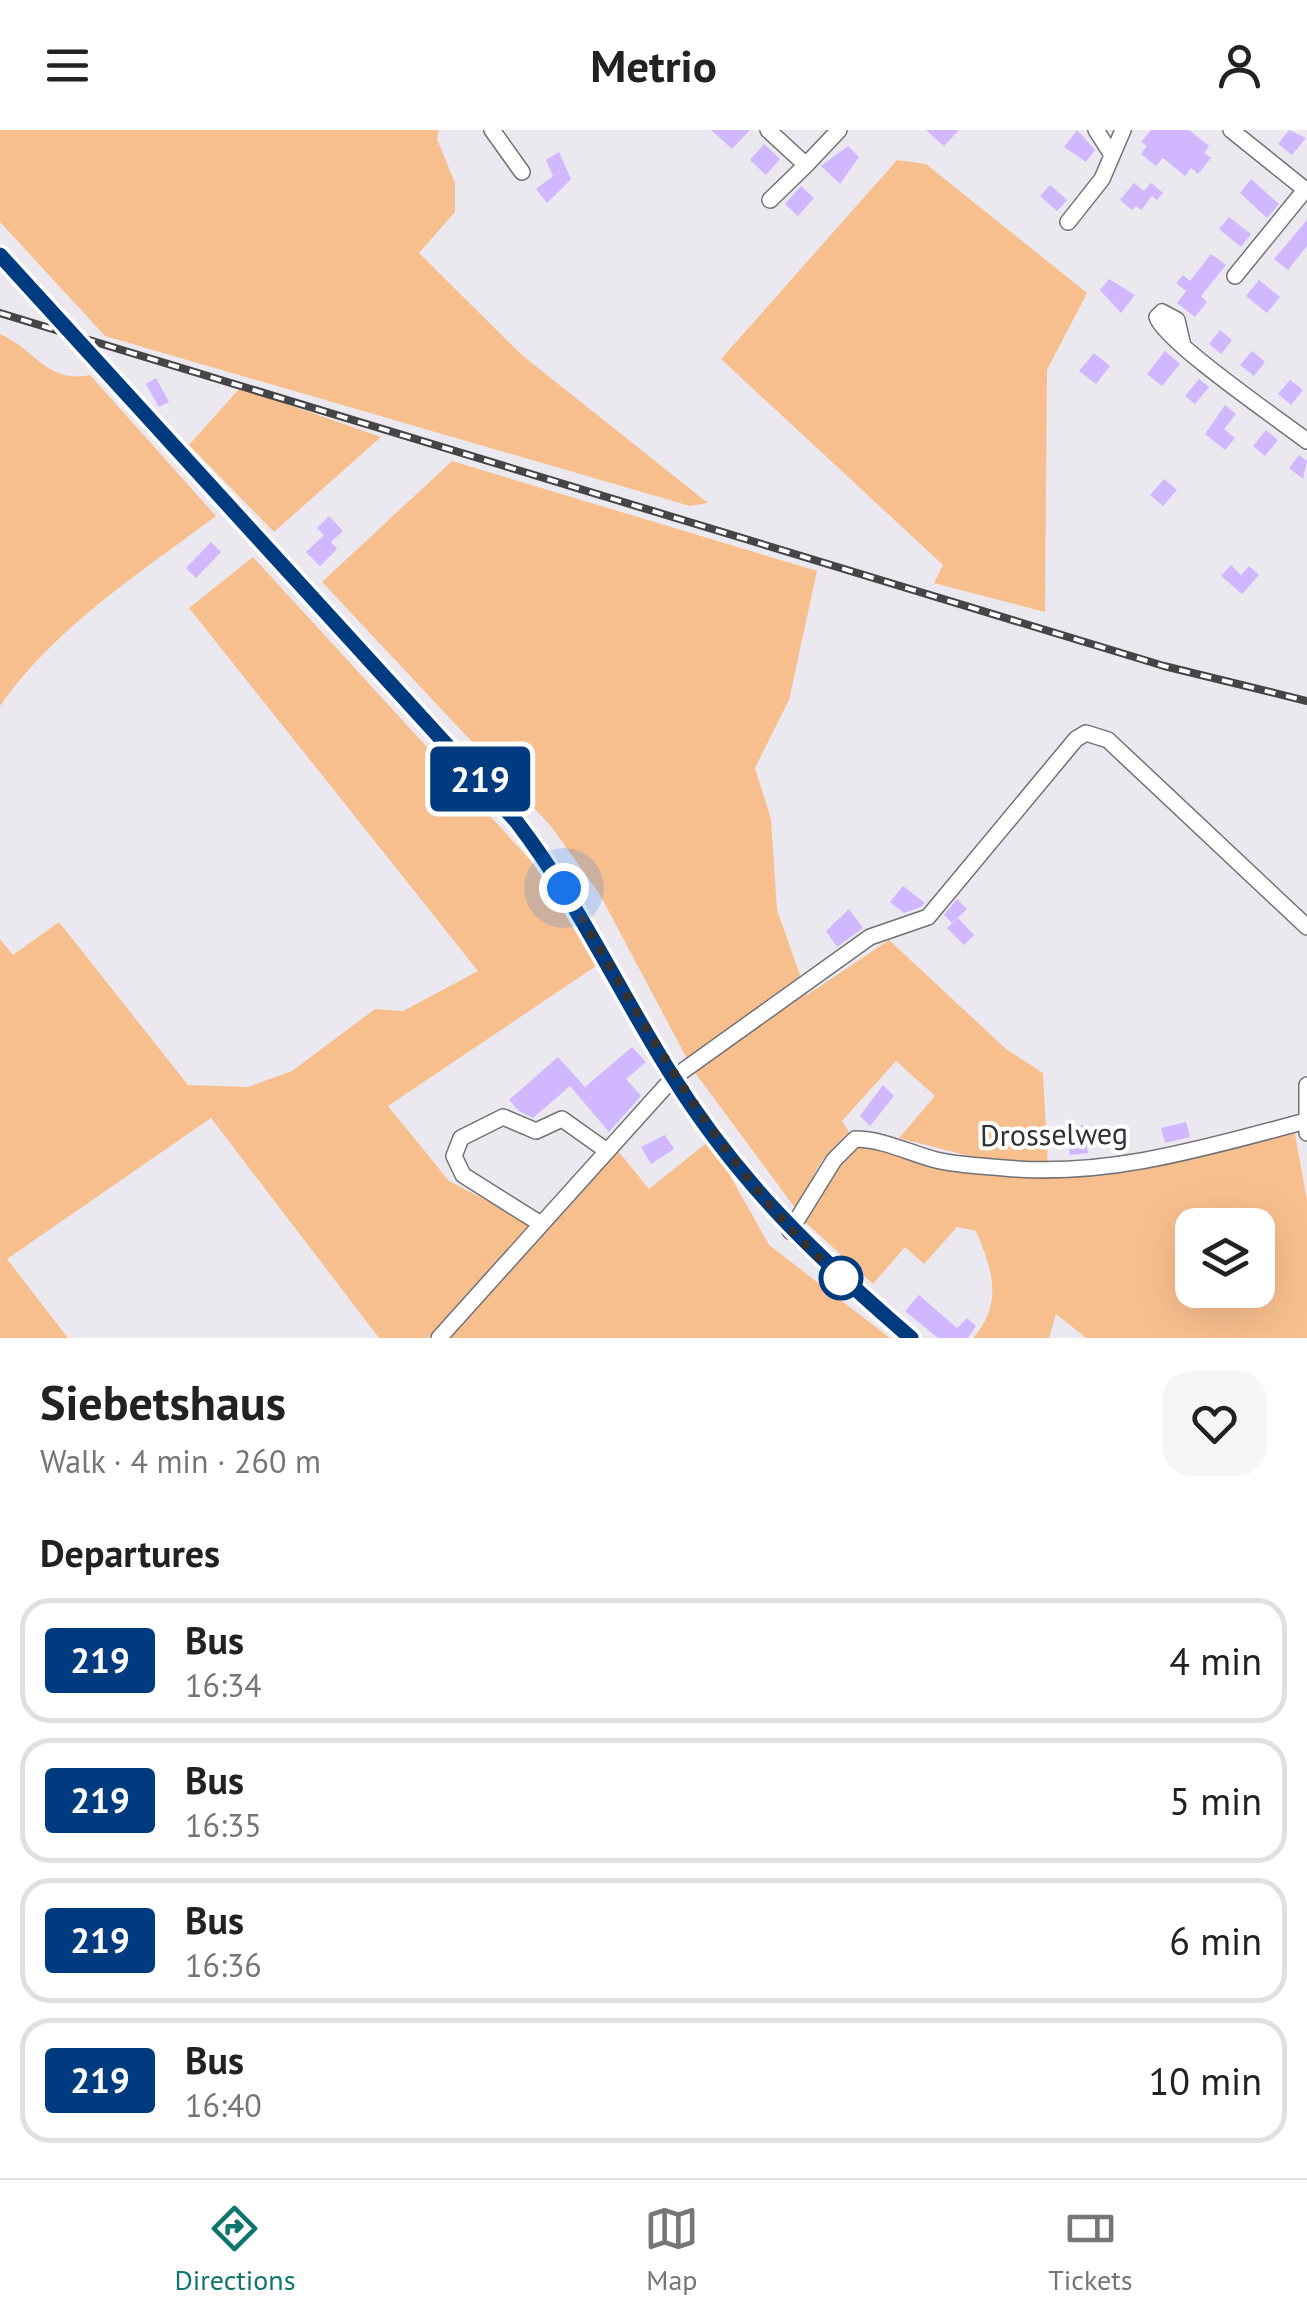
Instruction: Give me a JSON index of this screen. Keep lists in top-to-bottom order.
{
  "streets": {
    "street": ["Drosselweg"]
  },
  "lines": ["bus line 219"],
  "page": {
    "header": "Metrio",
    "on_map": "219",
    "heading": [
      ["Siebetshaus", "Walk · 4 min · 260 m"],
      "Departures"
    ],
    "list": [
      {
        "mark": "219",
        "name": "Bus",
        "note": "16:34",
        "value": "4 min"
      },
      {
        "mark": "219",
        "name": "Bus",
        "note": "16:35",
        "value": "5 min"
      },
      {
        "mark": "219",
        "name": "Bus",
        "note": "16:36",
        "value": "6 min"
      },
      {
        "mark": "219",
        "name": "Bus",
        "note": "16:40",
        "value": "10 min"
      }
    ],
    "tabs": ["Directions", "Map", "Tickets"]
  }
}
